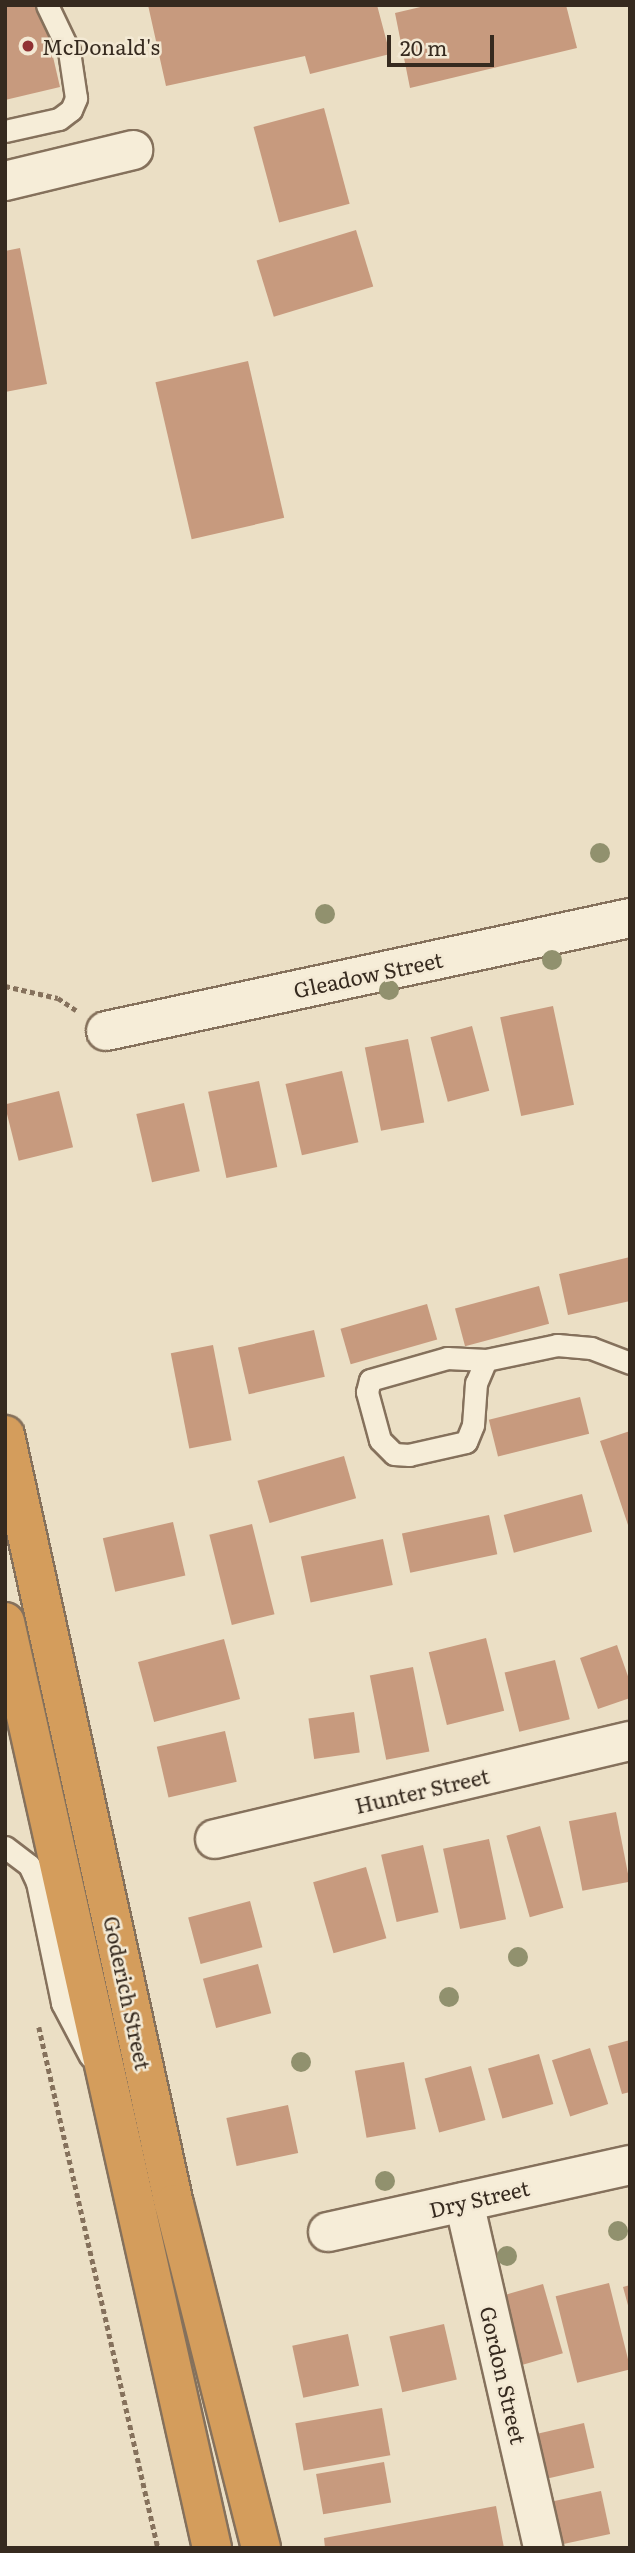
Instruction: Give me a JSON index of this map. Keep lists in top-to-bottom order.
{
  "streets": {
    "highway": ["Goderich Street"],
    "street": [
      "Gleadow Street",
      "Hunter Street",
      "Dry Street",
      "Gordon Street"
    ]
  },
  "crossings": [
    ["Dry Street", "Gordon Street"]
  ],
  "places": ["McDonald's"],
  "scale_bar": "20 m"
}
